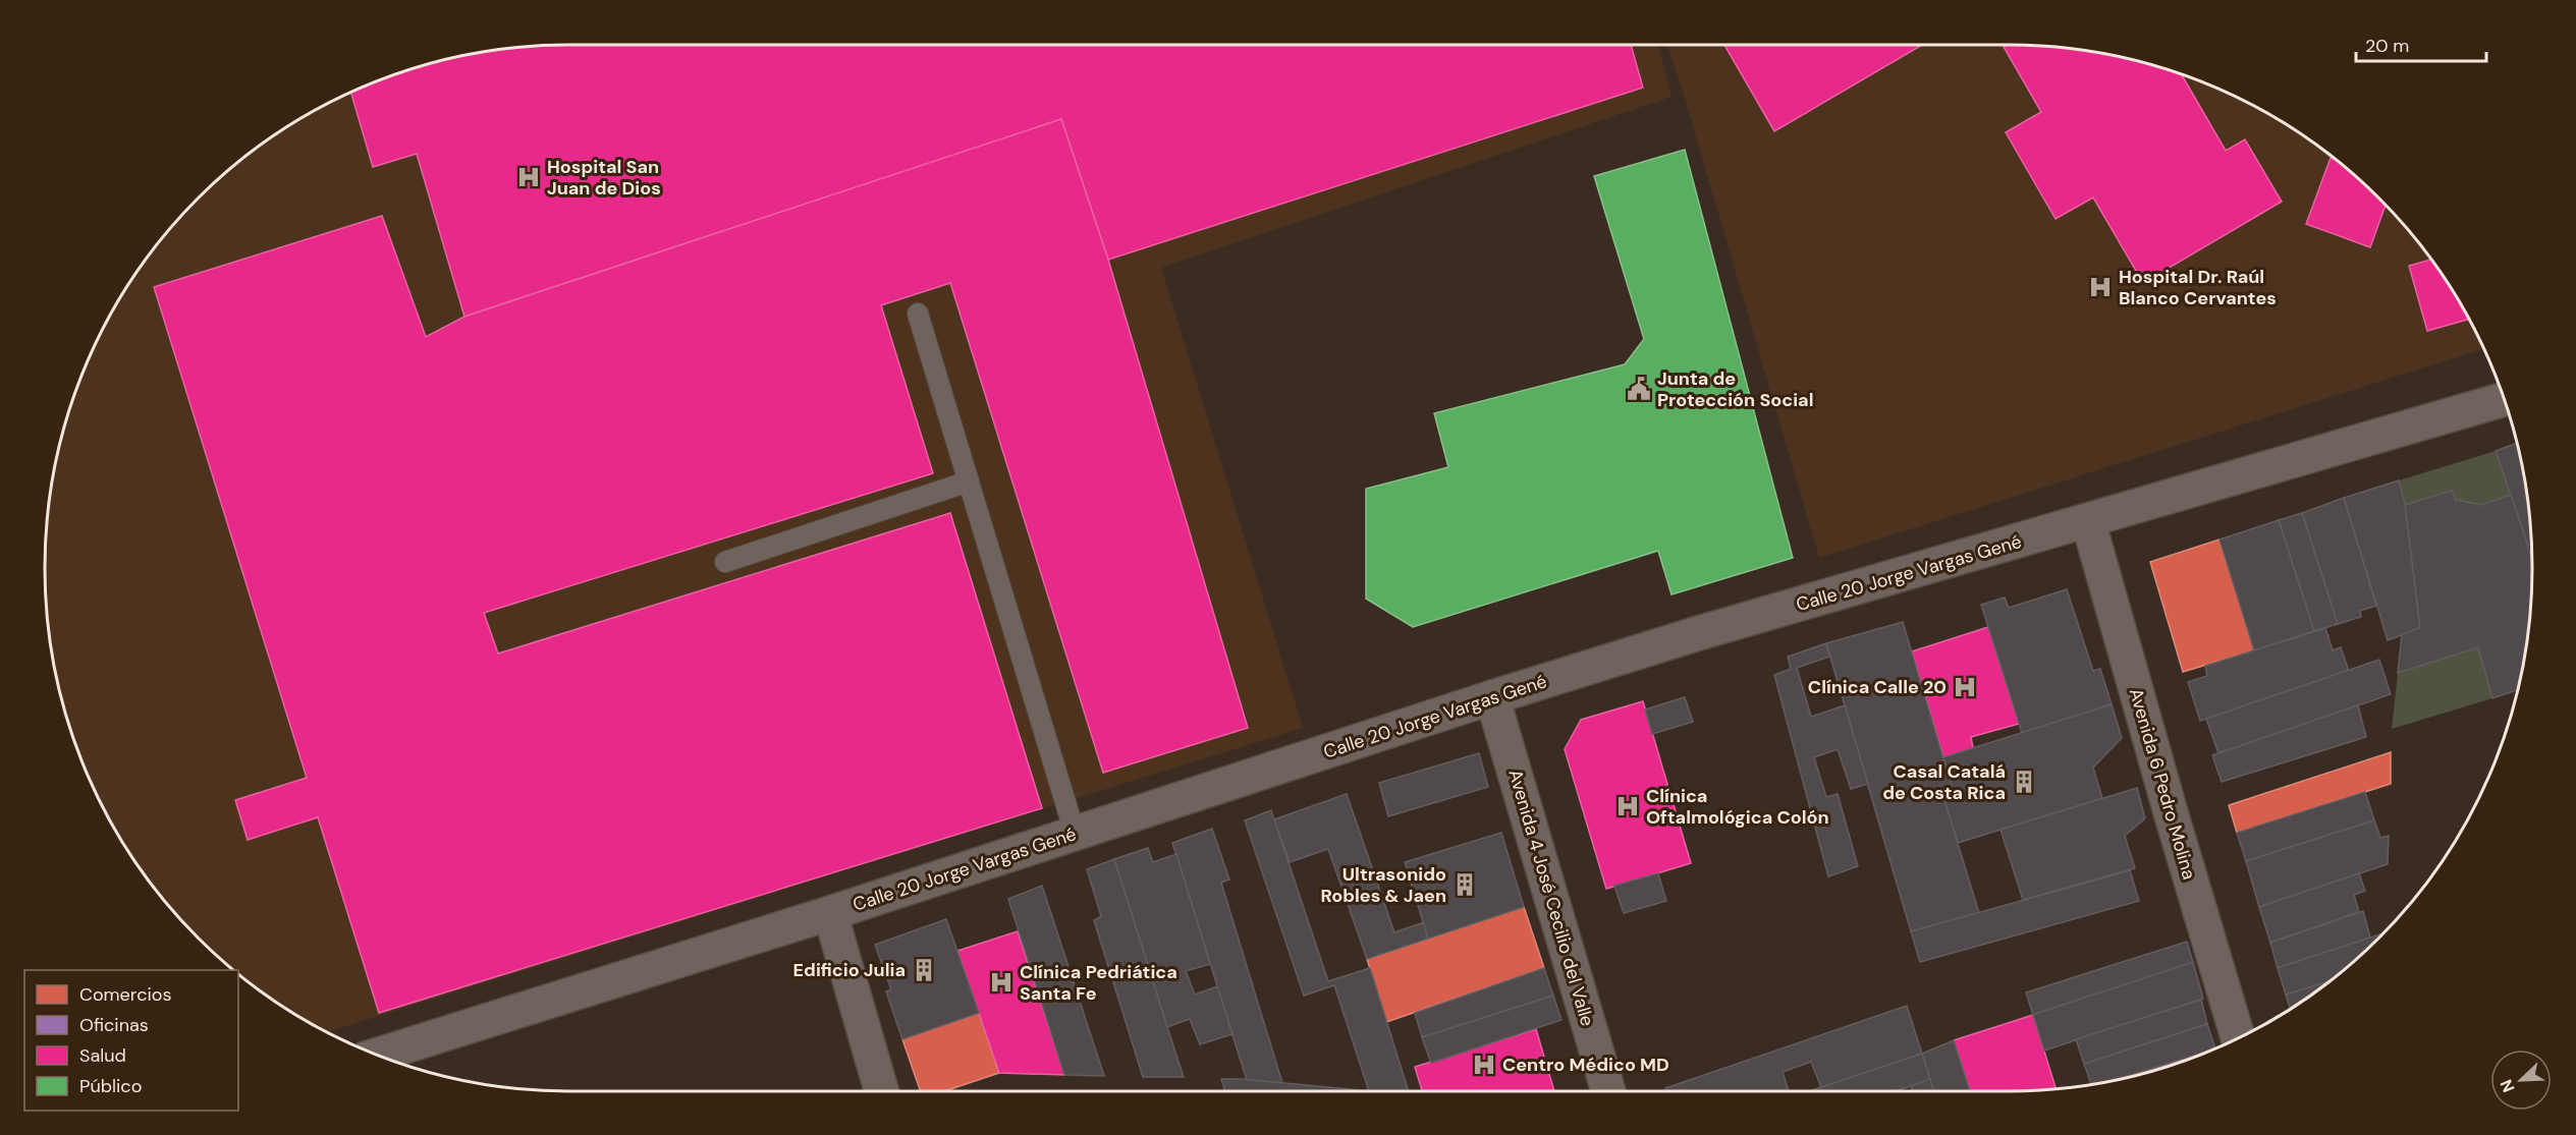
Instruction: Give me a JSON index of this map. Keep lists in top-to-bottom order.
{
  "streets": {
    "street": ["Calle 20 Jorge Vargas Gené", "Avenida 6 Pedro Molina", "Avenida 4 José Cecilio del Valle"]
  },
  "crossings": [
    ["Calle 20 Jorge Vargas Gené", "Avenida 6 Pedro Molina"],
    ["Calle 20 Jorge Vargas Gené", "Avenida 4 José Cecilio del Valle"]
  ],
  "places": {
    "hospital": [
      "Hospital San Juan de Dios",
      "Hospital Dr. Raúl Blanco Cervantes",
      "Clínica Calle 20",
      "Clínica Oftalmológica Colón",
      "Clínica Pedriática Santa Fe",
      "Centro Médico MD"
    ],
    "public building": ["Junta de Protección Social"],
    "building": ["Casal Catalá de Costa Rica", "Ultrasonido Robles & Jaen", "Edificio Julia"]
  },
  "legend": [
    "Comercios",
    "Oficinas",
    "Salud",
    "Público"
  ],
  "scale_bar": "20 m",
  "north": "bottom left"
}
